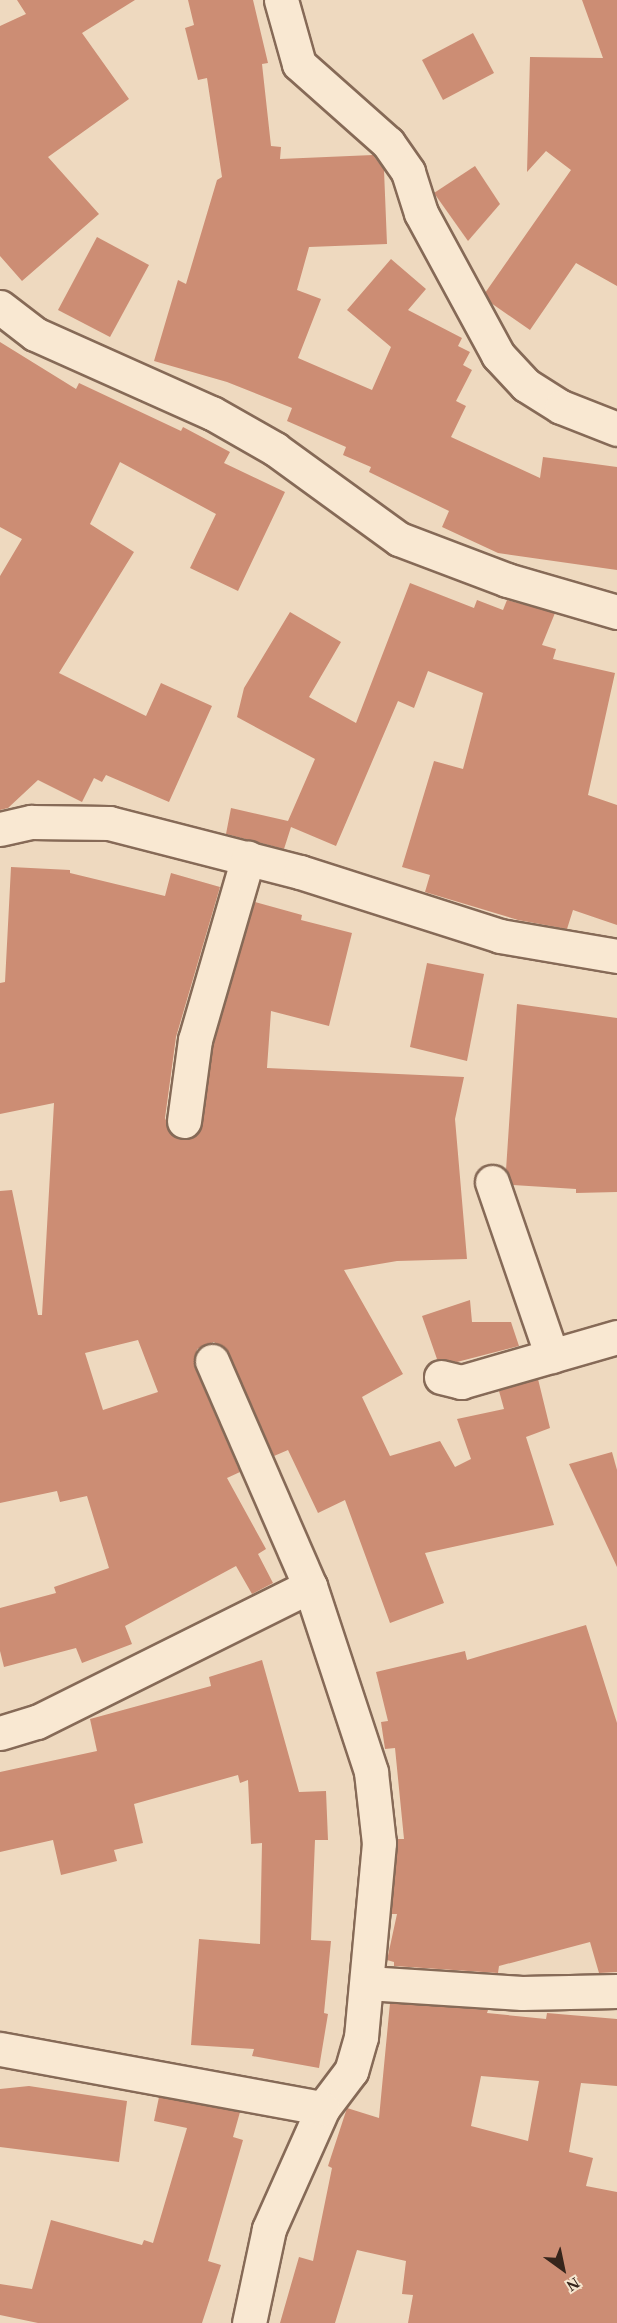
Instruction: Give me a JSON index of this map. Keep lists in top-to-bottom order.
{
  "north": "bottom right"
}
